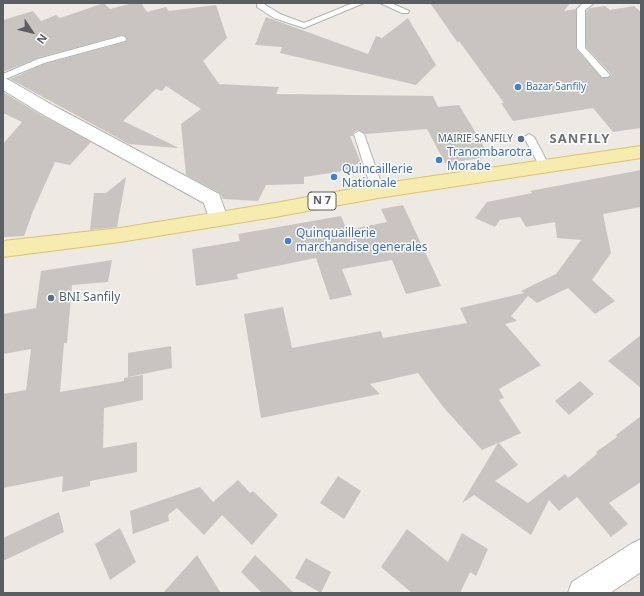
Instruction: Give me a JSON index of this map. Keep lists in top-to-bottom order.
{
  "streets": {
    "main road": ["N 7"]
  },
  "districts": ["SANFILY"],
  "places": [
    "Bazar Sanfily",
    "MAIRIE SANFILY",
    "Tranombarotra Morabe",
    "Quincaillerie Nationale",
    "Quinquaillerie marchandise generales",
    "BNI Sanfily"
  ],
  "north": "bottom right"
}
